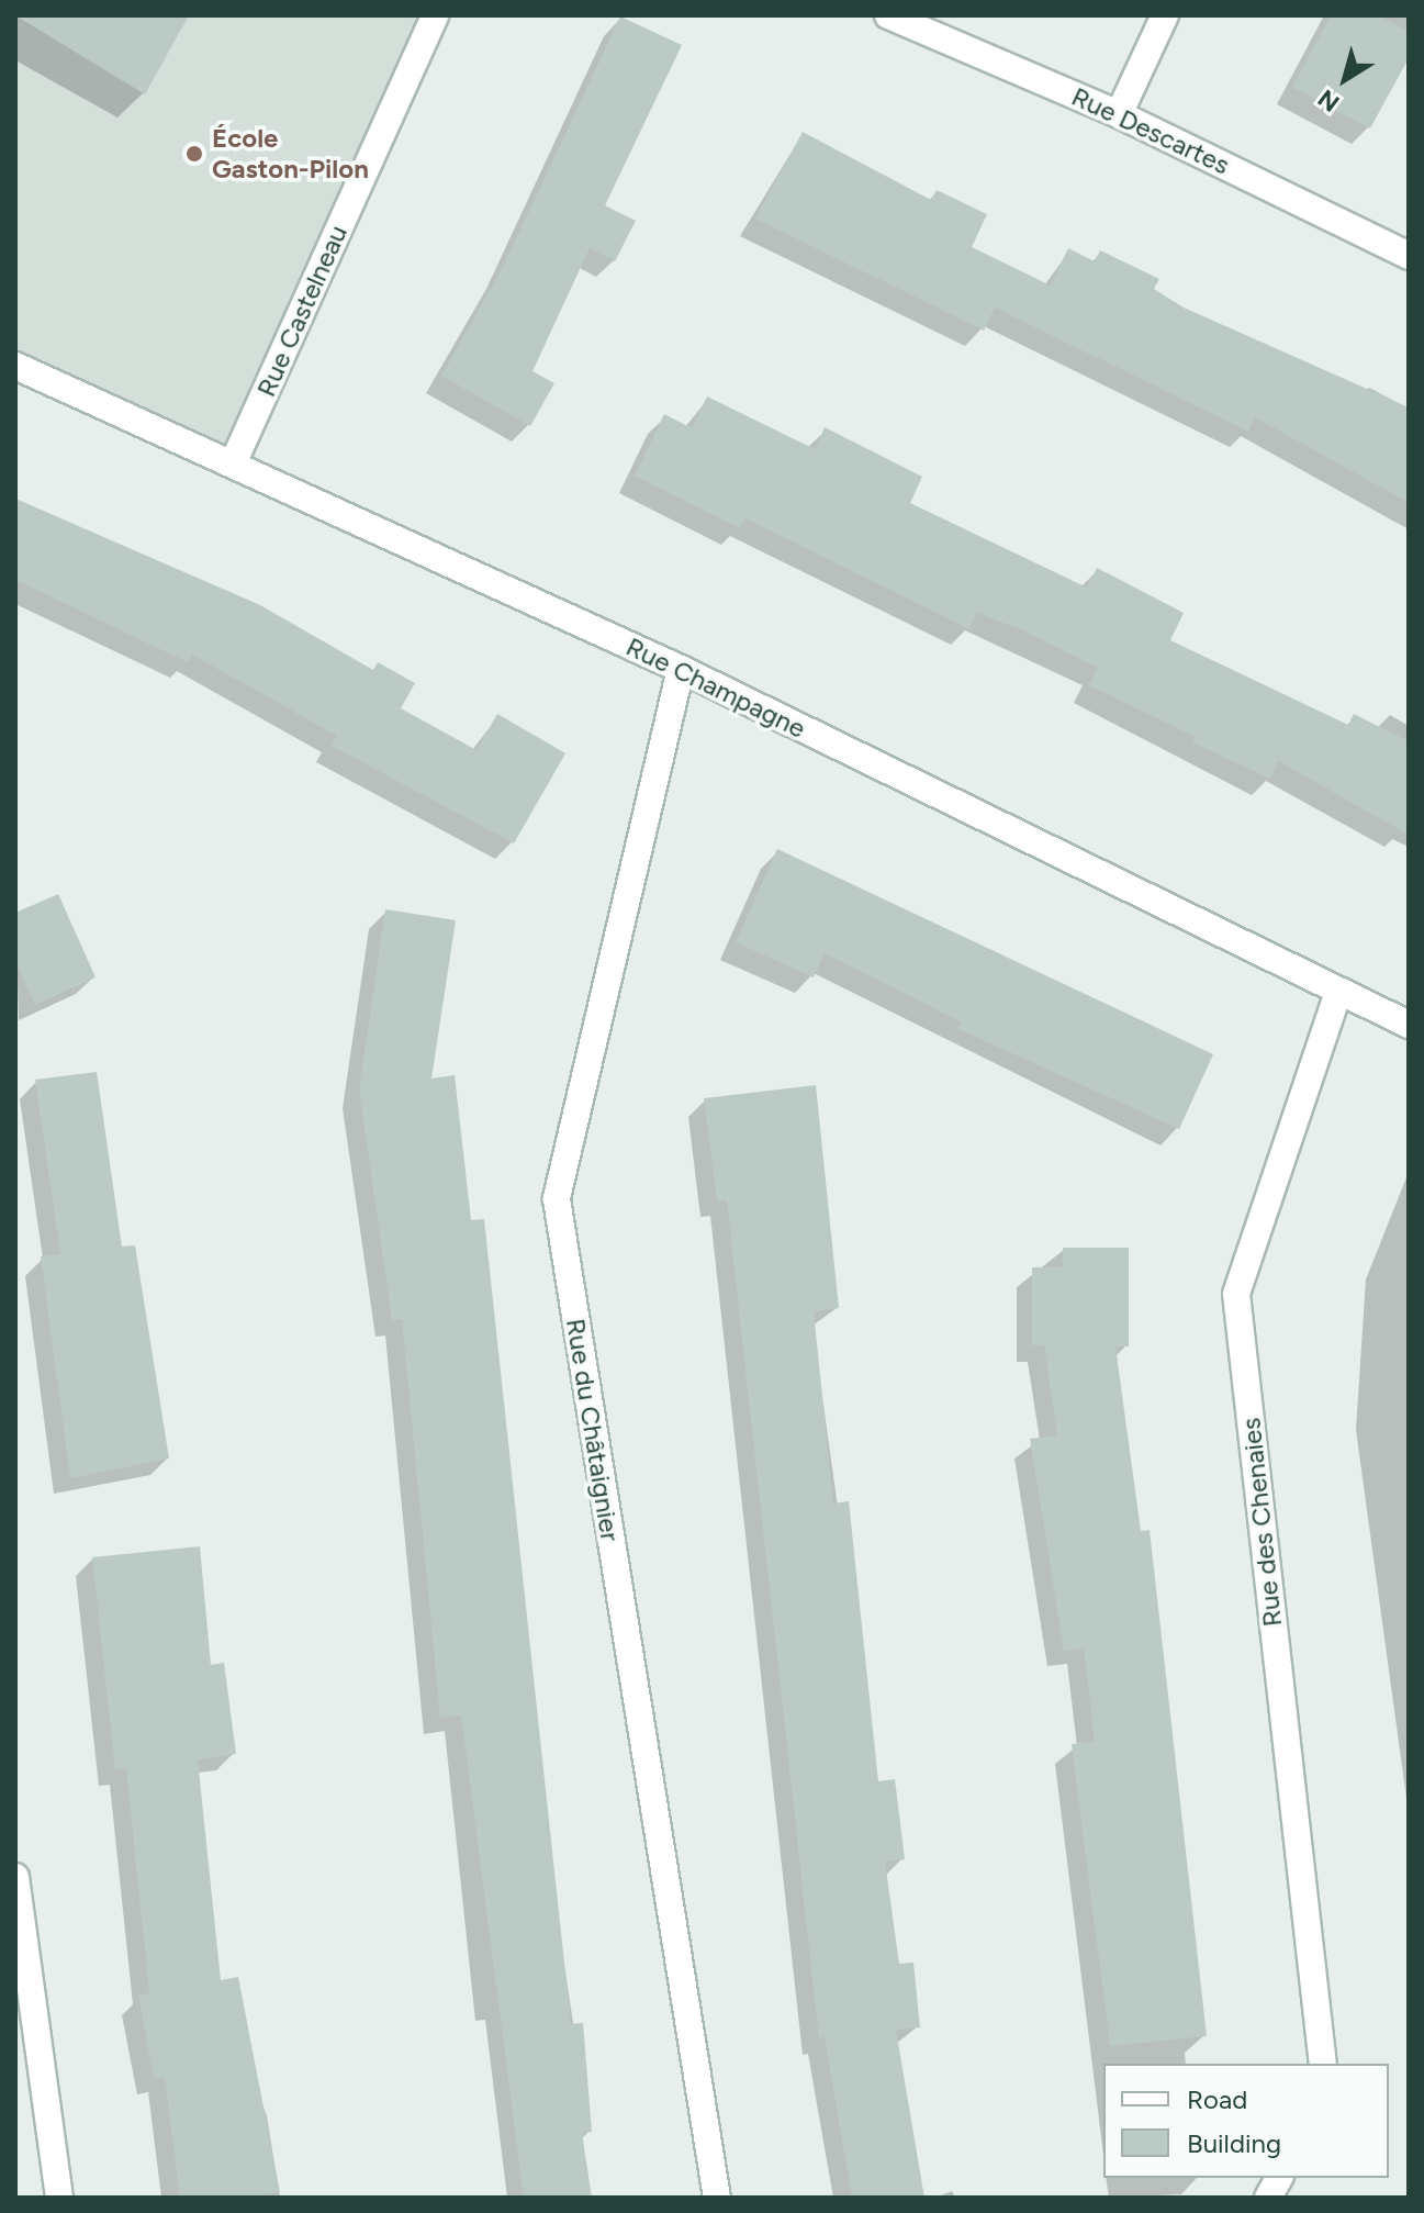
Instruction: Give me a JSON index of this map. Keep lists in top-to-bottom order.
{
  "streets": {
    "street": [
      "Rue Descartes",
      "Rue Castelneau",
      "Rue Champagne",
      "Rue du Châtaignier",
      "Rue des Chenaies"
    ]
  },
  "crossings": [
    ["Rue Castelneau", "Rue Champagne"],
    ["Rue Champagne", "Rue du Châtaignier"],
    ["Rue Champagne", "Rue des Chenaies"]
  ],
  "places": ["École Gaston-Pilon"],
  "legend": ["Road", "Building"],
  "north": "bottom left"
}
